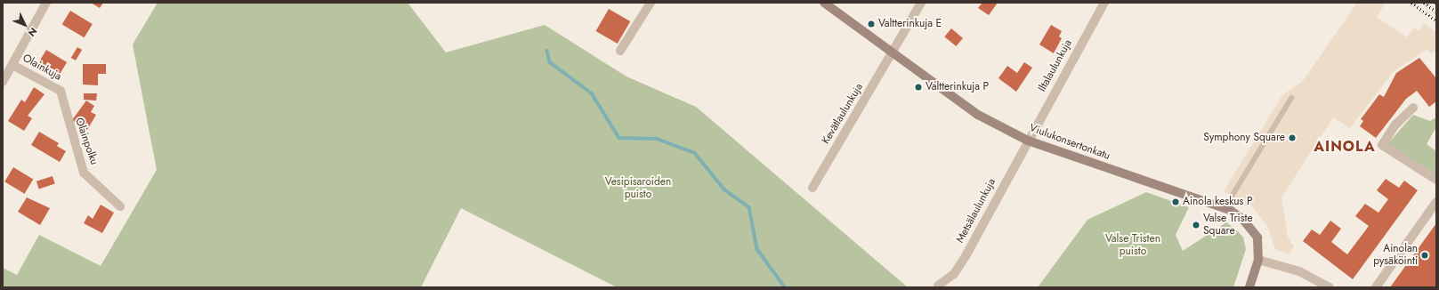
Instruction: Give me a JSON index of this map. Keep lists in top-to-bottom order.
{
  "streets": {
    "street": [
      "Iltalaulunkuja",
      "Olainkuja",
      "Kevätlaulunkuja",
      "Olainpolku",
      "Viulukonsertonkatu",
      "Metsälaulunkuja"
    ]
  },
  "crossings": [
    ["Iltalaulunkuja", "Viulukonsertonkatu"],
    ["Iltalaulunkuja", "Metsälaulunkuja"],
    ["Olainkuja", "Olainpolku"],
    ["Kevätlaulunkuja", "Viulukonsertonkatu"],
    ["Viulukonsertonkatu", "Metsälaulunkuja"]
  ],
  "districts": ["AINOLA"],
  "parks": ["Vesipisaroiden puisto", "Valse Tristen puisto"],
  "places": [
    "Valtterinkuja E",
    "Valtterinkuja P",
    "Symphony Square",
    "Ainola keskus P",
    "Valse Triste Square",
    "Ainolan pysäköinti"
  ],
  "north": "bottom right"
}
